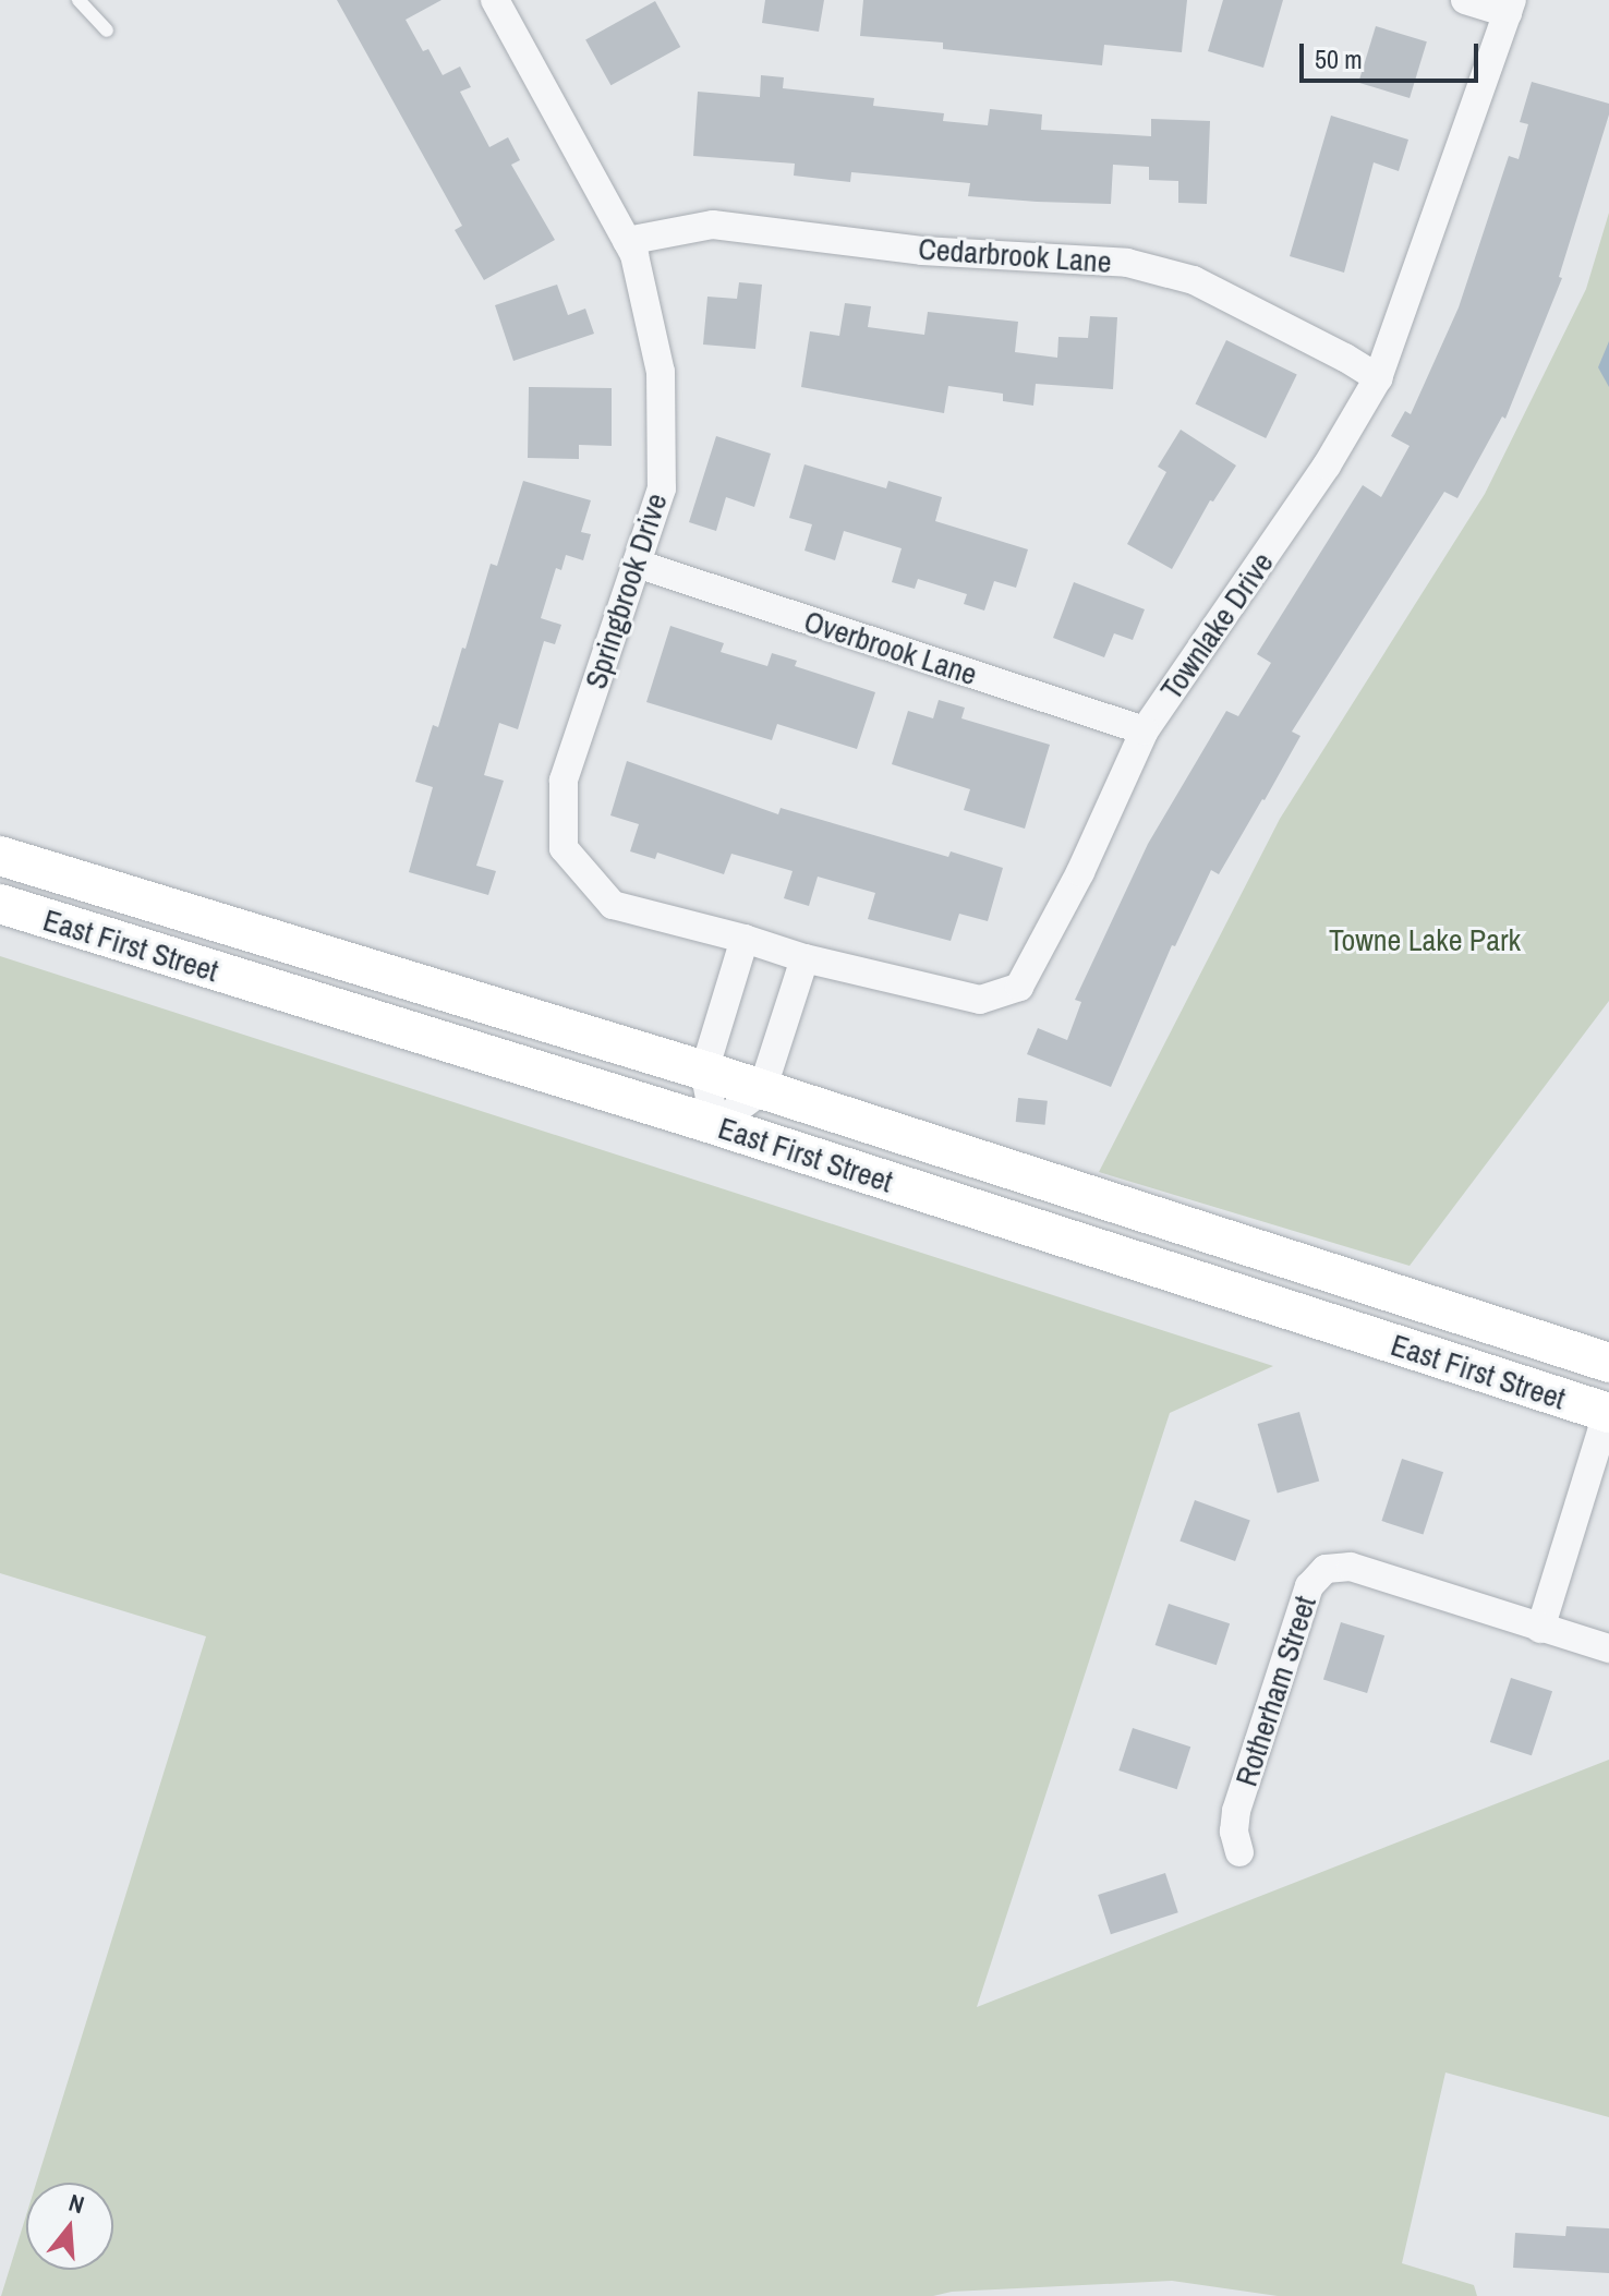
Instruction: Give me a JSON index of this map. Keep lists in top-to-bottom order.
{
  "streets": {
    "main road": ["East First Street"],
    "street": [
      "Cedarbrook Lane",
      "Springbrook Drive",
      "Townlake Drive",
      "Overbrook Lane",
      "Rotherham Street"
    ]
  },
  "crossings": [
    ["Cedarbrook Lane", "Springbrook Drive"],
    ["Cedarbrook Lane", "Townlake Drive"],
    ["Springbrook Drive", "Townlake Drive"],
    ["Springbrook Drive", "Overbrook Lane"],
    ["Townlake Drive", "Overbrook Lane"]
  ],
  "parks": ["Towne Lake Park"],
  "scale_bar": "50 m",
  "north": "top"
}
